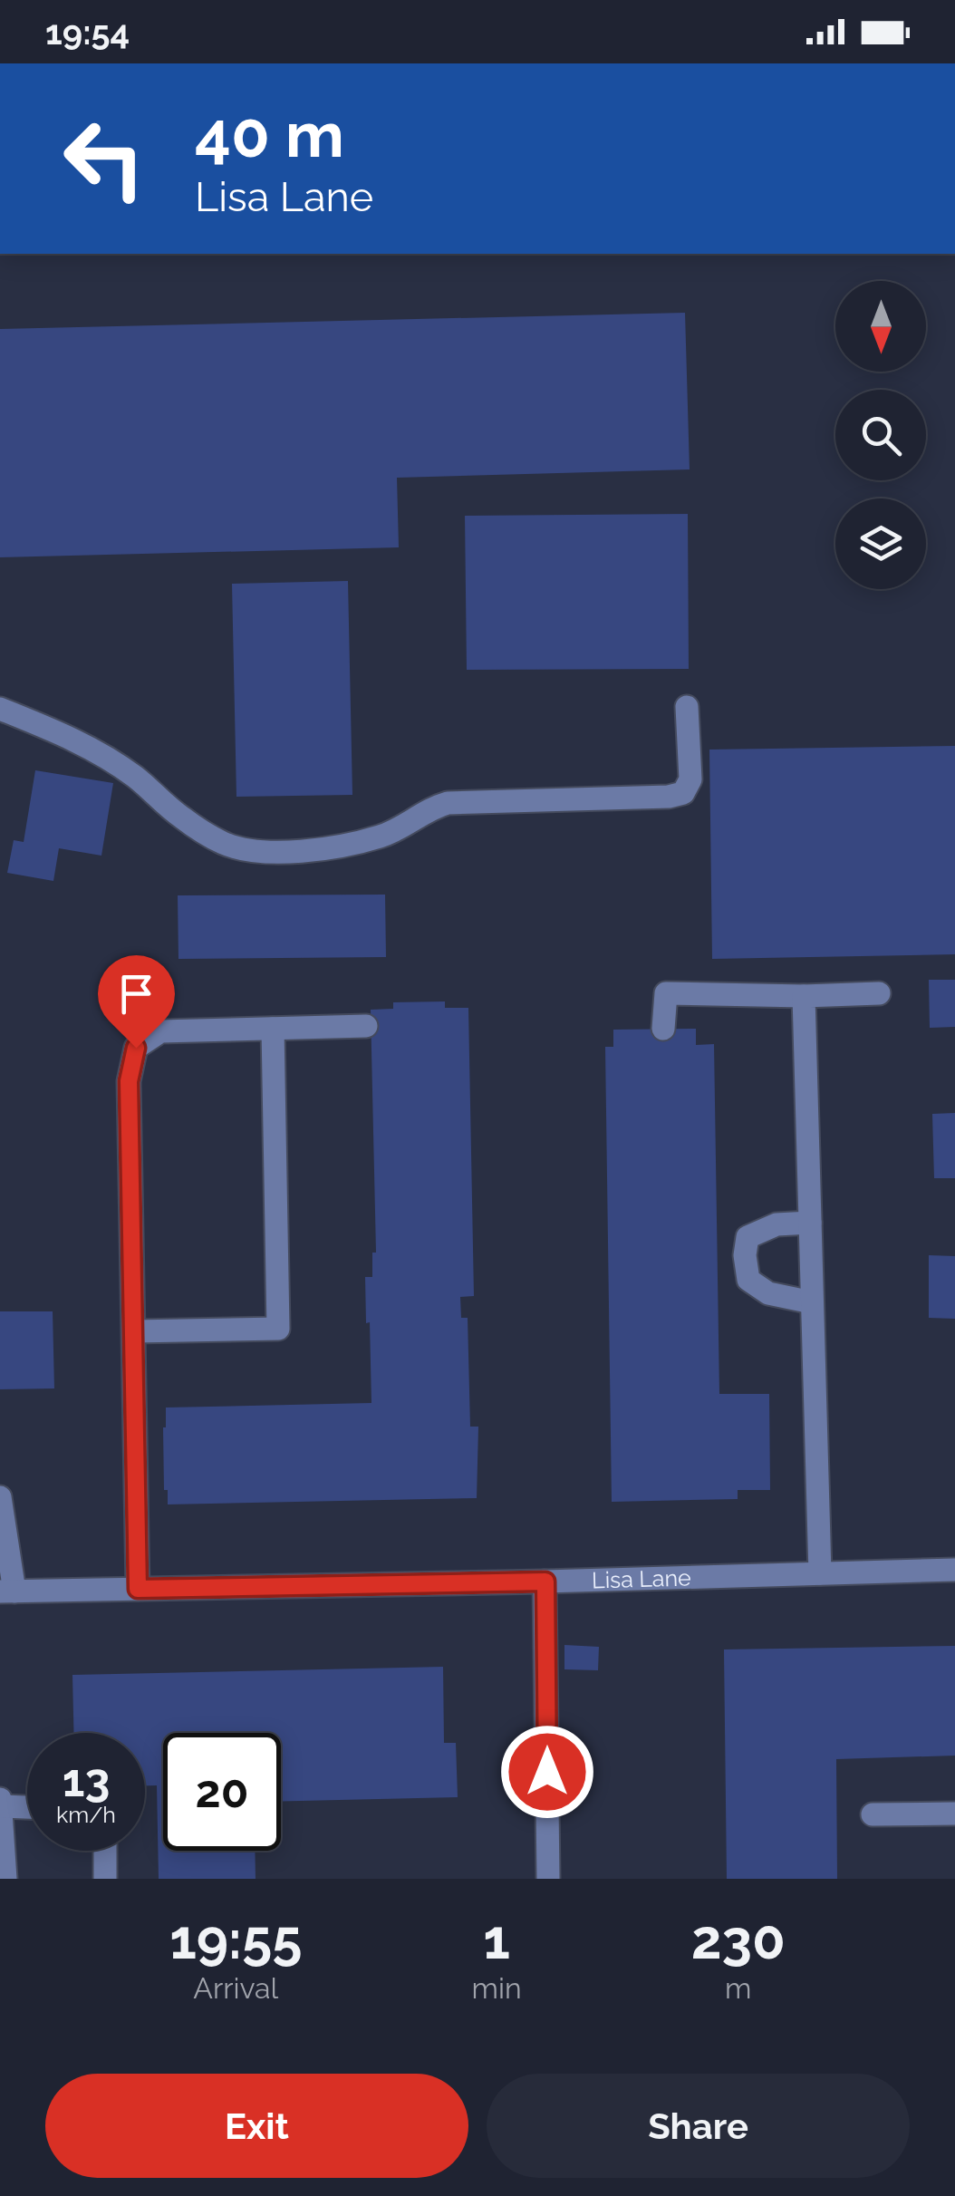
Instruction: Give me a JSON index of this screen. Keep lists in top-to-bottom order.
{
  "streets": {
    "street": ["Lisa Lane"]
  },
  "north": "bottom",
  "page": {
    "status": "19:54",
    "turn": ["40 m", "Lisa Lane"],
    "speed": "13 km/h",
    "limit": "20",
    "eta": [
      "19:55",
      "Arrival",
      "1",
      "min",
      "230",
      "m"
    ],
    "buttons": ["Exit", "Share"]
  }
}
